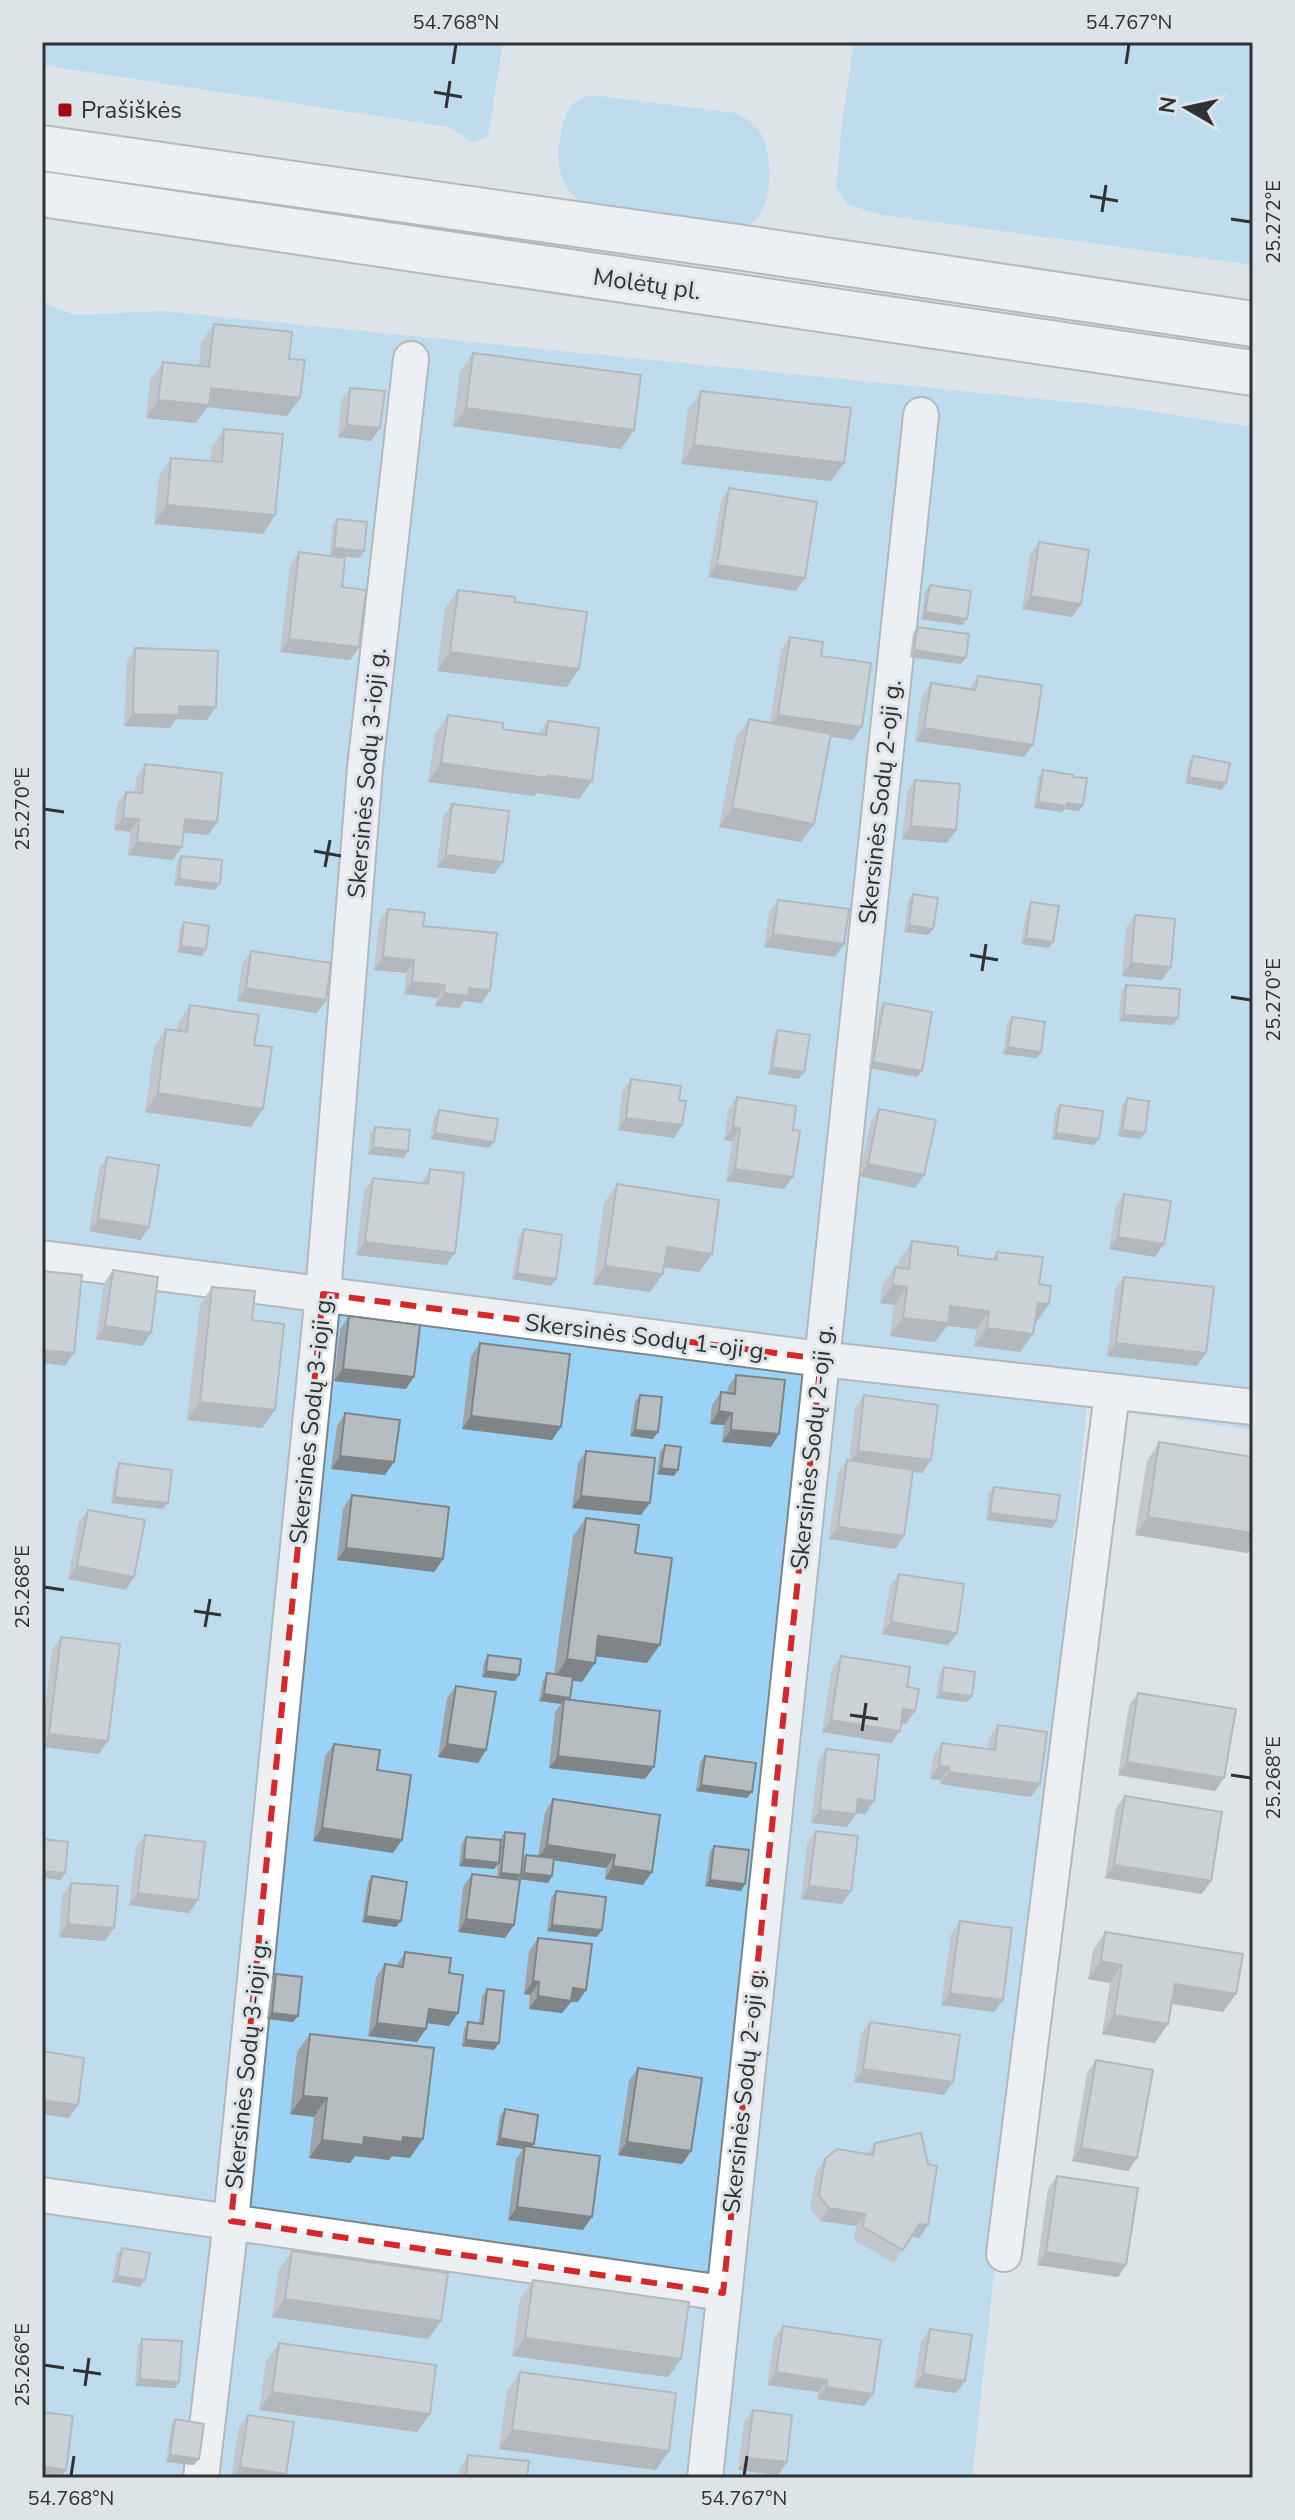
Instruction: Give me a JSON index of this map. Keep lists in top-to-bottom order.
{
  "streets": {
    "highway": ["Molėtų pl."],
    "street": ["Skersinės Sodų 3-ioji g.", "Skersinės Sodų 2-oji g.", "Skersinės Sodų 1-oji g."]
  },
  "crossings": [
    ["Skersinės Sodų 3-ioji g.", "Skersinės Sodų 1-oji g."],
    ["Skersinės Sodų 2-oji g.", "Skersinės Sodų 1-oji g."]
  ],
  "places": {
    "transit": ["Prašiškės"]
  },
  "north": "left",
  "coordinates": [
    "54.768°N",
    "54.767°N",
    "25.272°E",
    "25.270°E",
    "25.268°E",
    "25.266°E"
  ]
}
